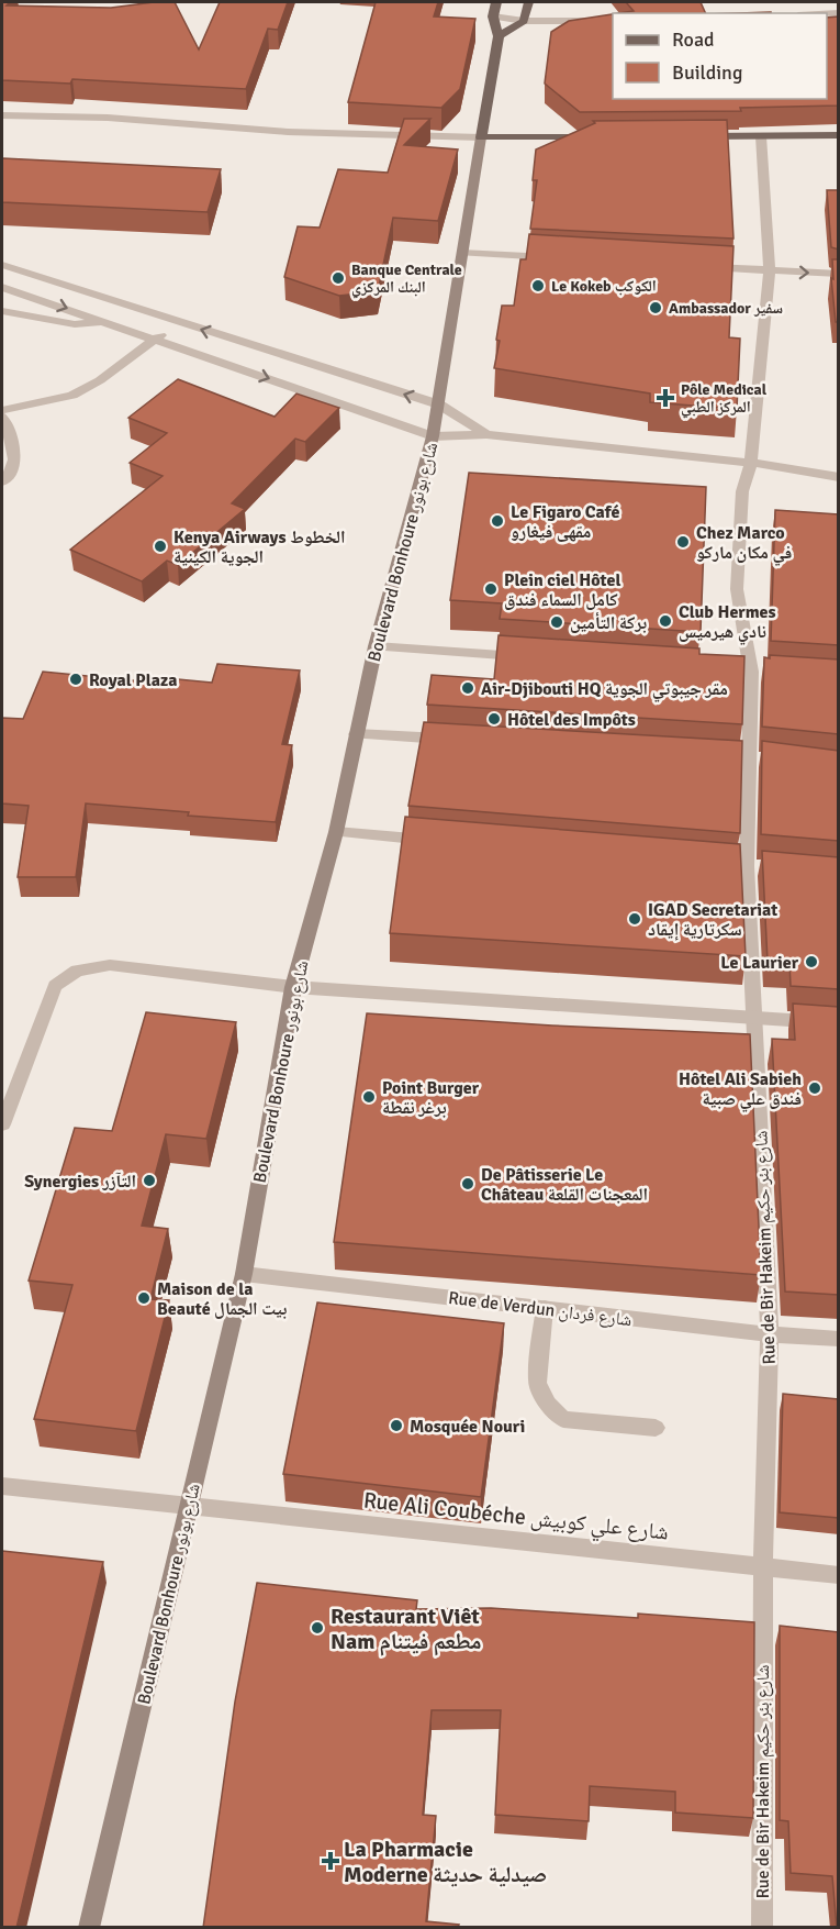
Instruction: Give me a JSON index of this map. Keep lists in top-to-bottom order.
{
  "streets": {
    "main road": ["Boulevard Bonhoure شارع بونور"],
    "street": ["Rue de Bir Hakeim شارع بئر حكيم", "Rue de Verdun شارع فردان", "Rue Ali Coubéche شارع علي كوبيش"]
  },
  "crossings": [
    ["Boulevard Bonhoure شارع بونور", "Rue de Verdun شارع فردان"],
    ["Boulevard Bonhoure شارع بونور", "Rue Ali Coubéche شارع علي كوبيش"],
    ["Rue de Bir Hakeim شارع بئر حكيم", "Rue de Verdun شارع فردان"],
    ["Rue de Bir Hakeim شارع بئر حكيم", "Rue Ali Coubéche شارع علي كوبيش"]
  ],
  "places": {
    "other": [
      "Banque Centrale البنك المركزي",
      "Le Kokeb الكوكب",
      "Ambassador سفير",
      "Le Figaro Café مقهى فيغارو",
      "Chez Marco في مكان ماركو",
      "Kenya Airways الخطوط الجوية الكينية",
      "Plein ciel Hôtel كامل السماء فندق",
      "Club Hermes نادي هيرميس",
      "بركة التأمين",
      "Royal Plaza",
      "Air-Djibouti HQ مقر جيبوتي الجوية",
      "Hôtel des Impôts",
      "IGAD Secretariat سكرتارية إيقاد",
      "Le Laurier",
      "Hôtel Ali Sabieh فندق علي صبية",
      "Point Burger برغر نقطة",
      "Synergies التآزر",
      "De Pâtisserie Le Château المعجنات القلعة",
      "Maison de la Beauté بيت الجمال",
      "Mosquée Nouri",
      "Restaurant Viêt Nam مطعم فيتنام"
    ],
    "health": ["Pôle Medical المركز الطبي", "La Pharmacie Moderne صيدلية حديثة"]
  },
  "legend": ["Road", "Building"]
}
